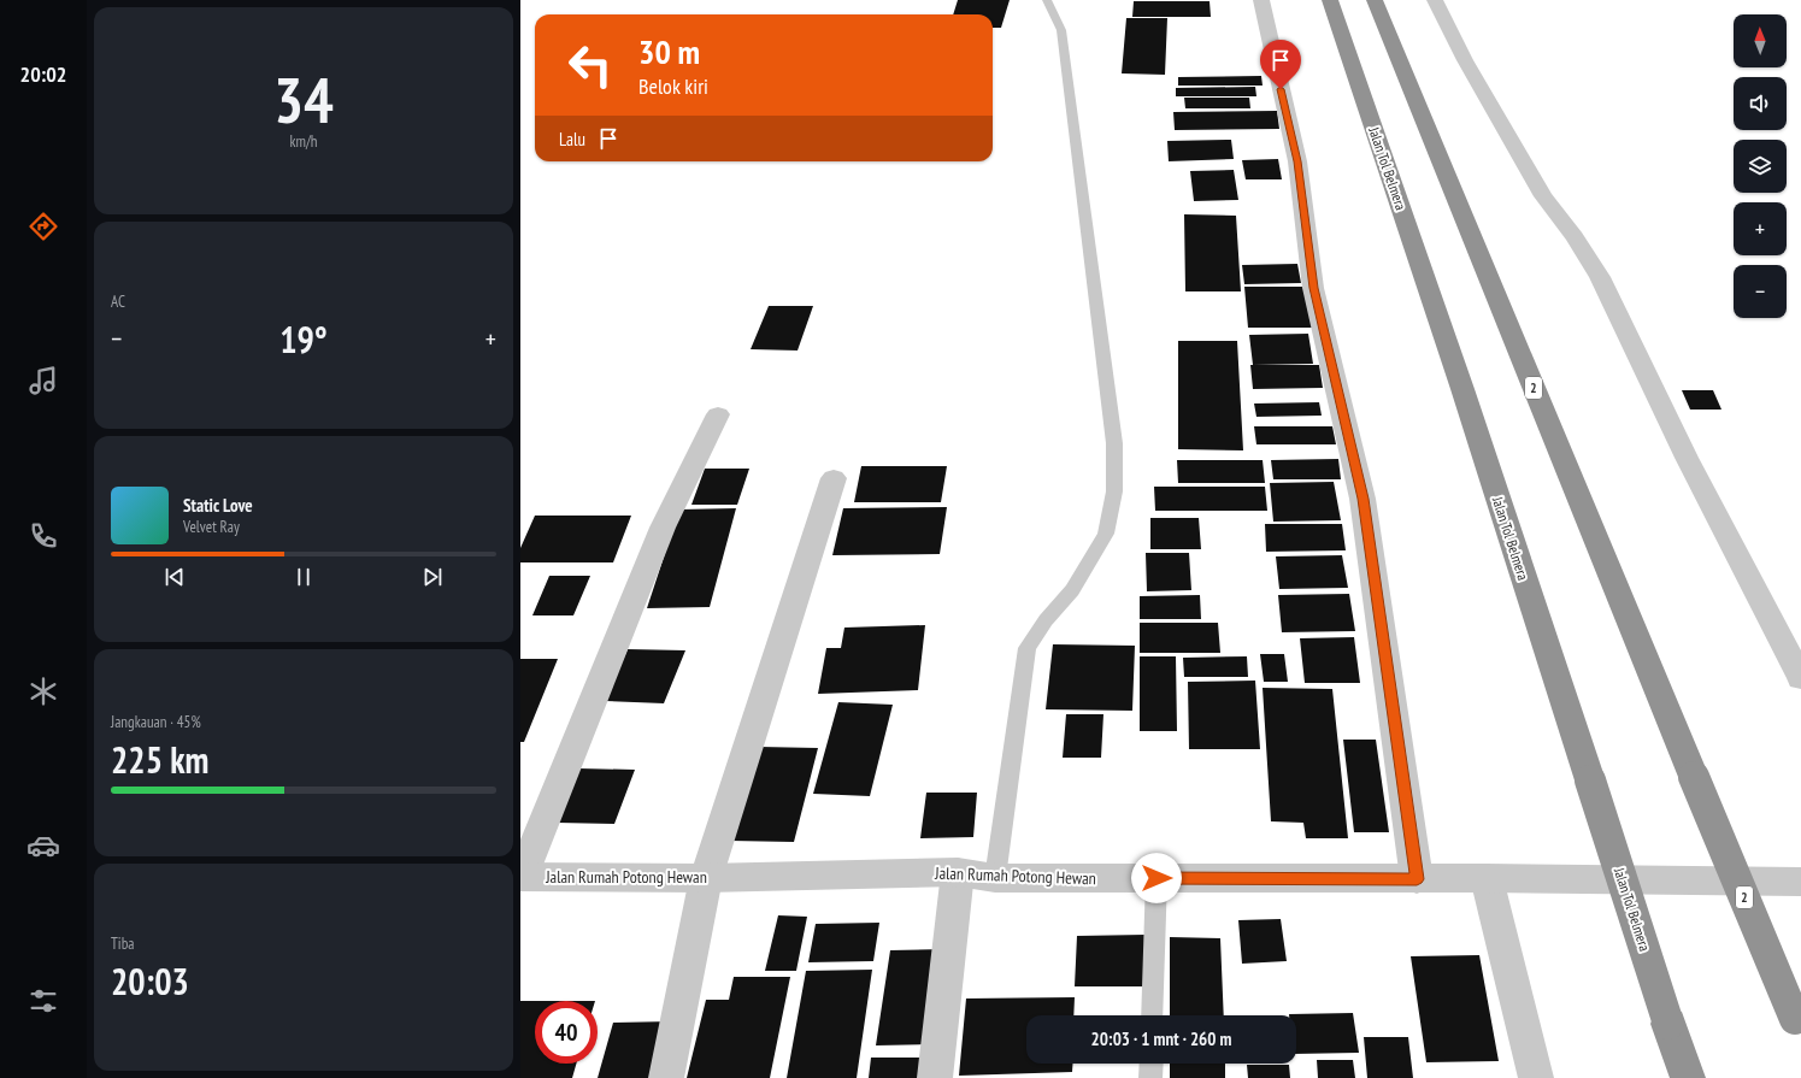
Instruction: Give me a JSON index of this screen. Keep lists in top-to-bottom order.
{
  "streets": {
    "highway": ["Jalan Tol Belmera", "2"],
    "street": ["Jalan Rumah Potong Hewan"]
  },
  "north": "top",
  "page": {
    "tabs": "20:02",
    "tile": [
      ["34", "km/h"],
      "AC",
      ["Jangkauan · 45%", "225 km"],
      ["Tiba", "20:03"]
    ],
    "map_buttons": ["+", "−"],
    "turn": ["30 m", "Belok kiri"],
    "then": "Lalu",
    "heat": ["−", "19°", "+"],
    "song": ["Static Love", "Velvet Ray"],
    "limit": "40",
    "trip": "20:03 · 1 mnt · 260 m"
  }
}
